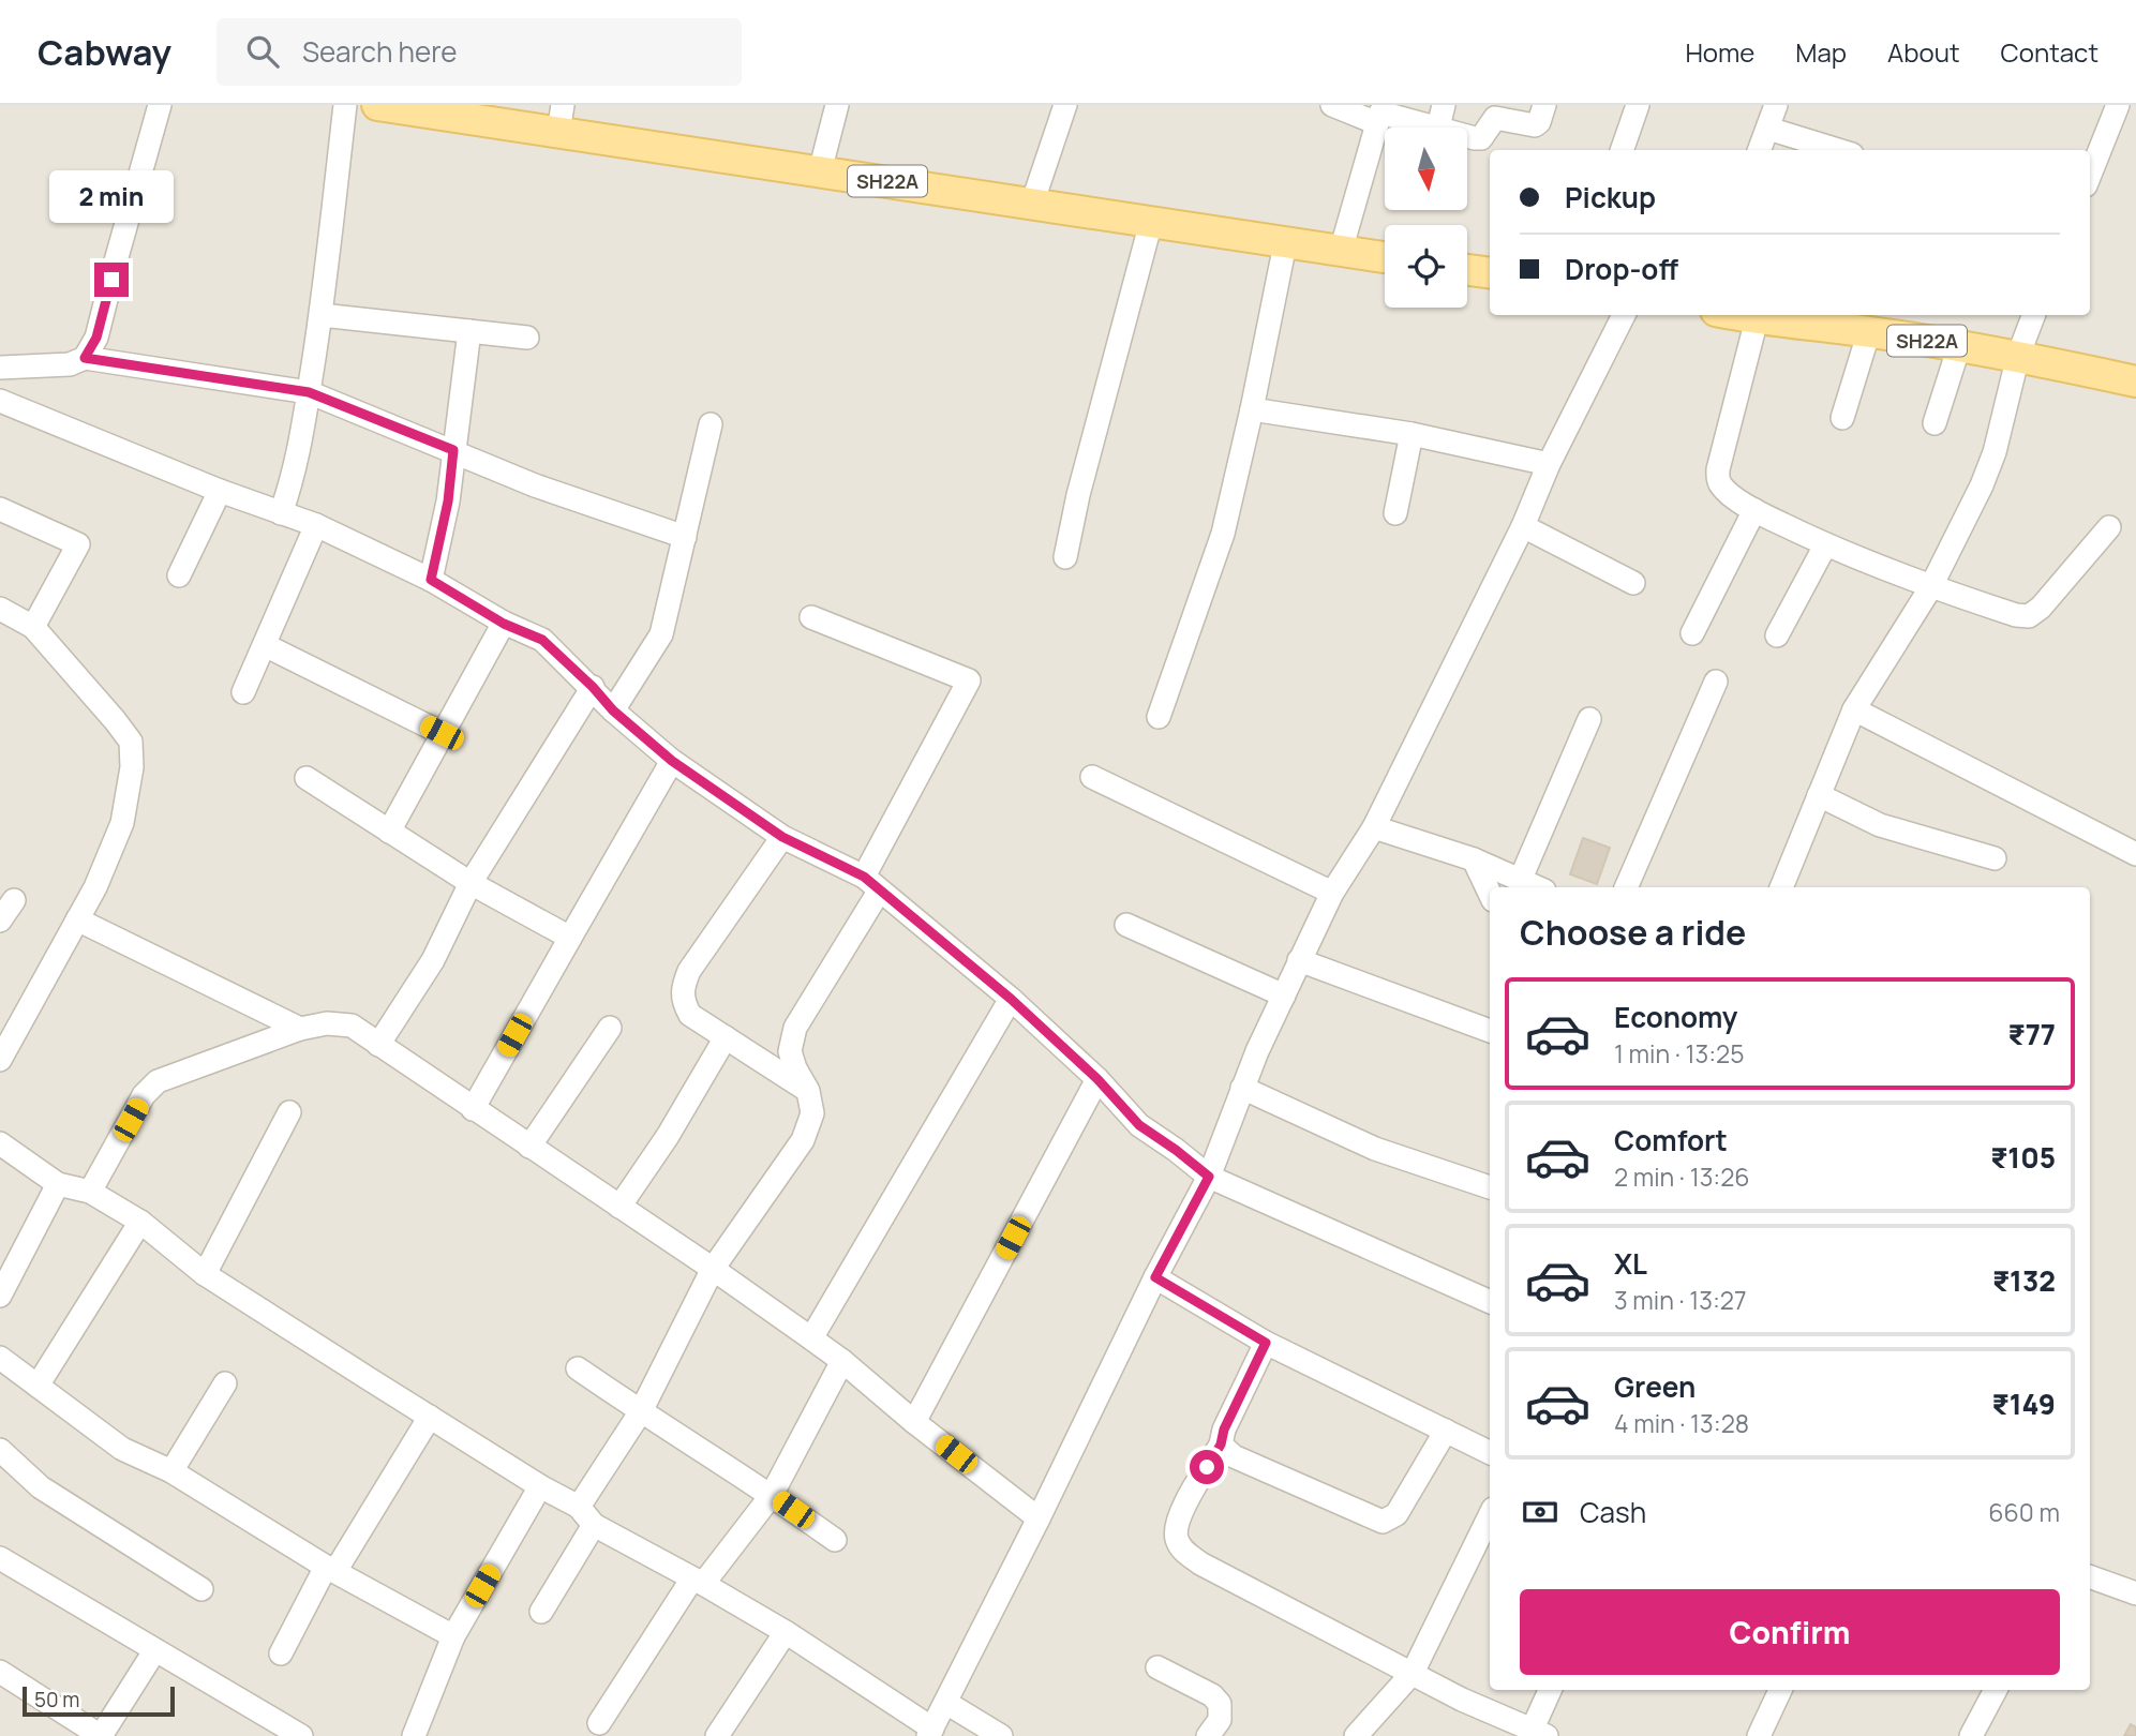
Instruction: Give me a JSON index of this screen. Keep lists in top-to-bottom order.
{
  "streets": {
    "main road": ["SH22A"]
  },
  "scale_bar": "50 m",
  "north": "bottom",
  "page": {
    "header": "Cabway",
    "search": "Search here",
    "nav": [
      "Home",
      "Map",
      "About",
      "Contact"
    ],
    "banner": ["Pickup", "Drop-off"],
    "bubble": "2 min",
    "heading": "Choose a ride",
    "list": [
      {
        "name": "Economy",
        "note": "1 min · 13:25",
        "value": "₹77"
      },
      {
        "name": "Comfort",
        "note": "2 min · 13:26",
        "value": "₹105"
      },
      {
        "name": "XL",
        "note": "3 min · 13:27",
        "value": "₹132"
      },
      {
        "name": "Green",
        "note": "4 min · 13:28",
        "value": "₹149"
      }
    ],
    "pay": ["Cash", "660 m"],
    "buttons": "Confirm",
    "scale": "50 m"
  }
}
